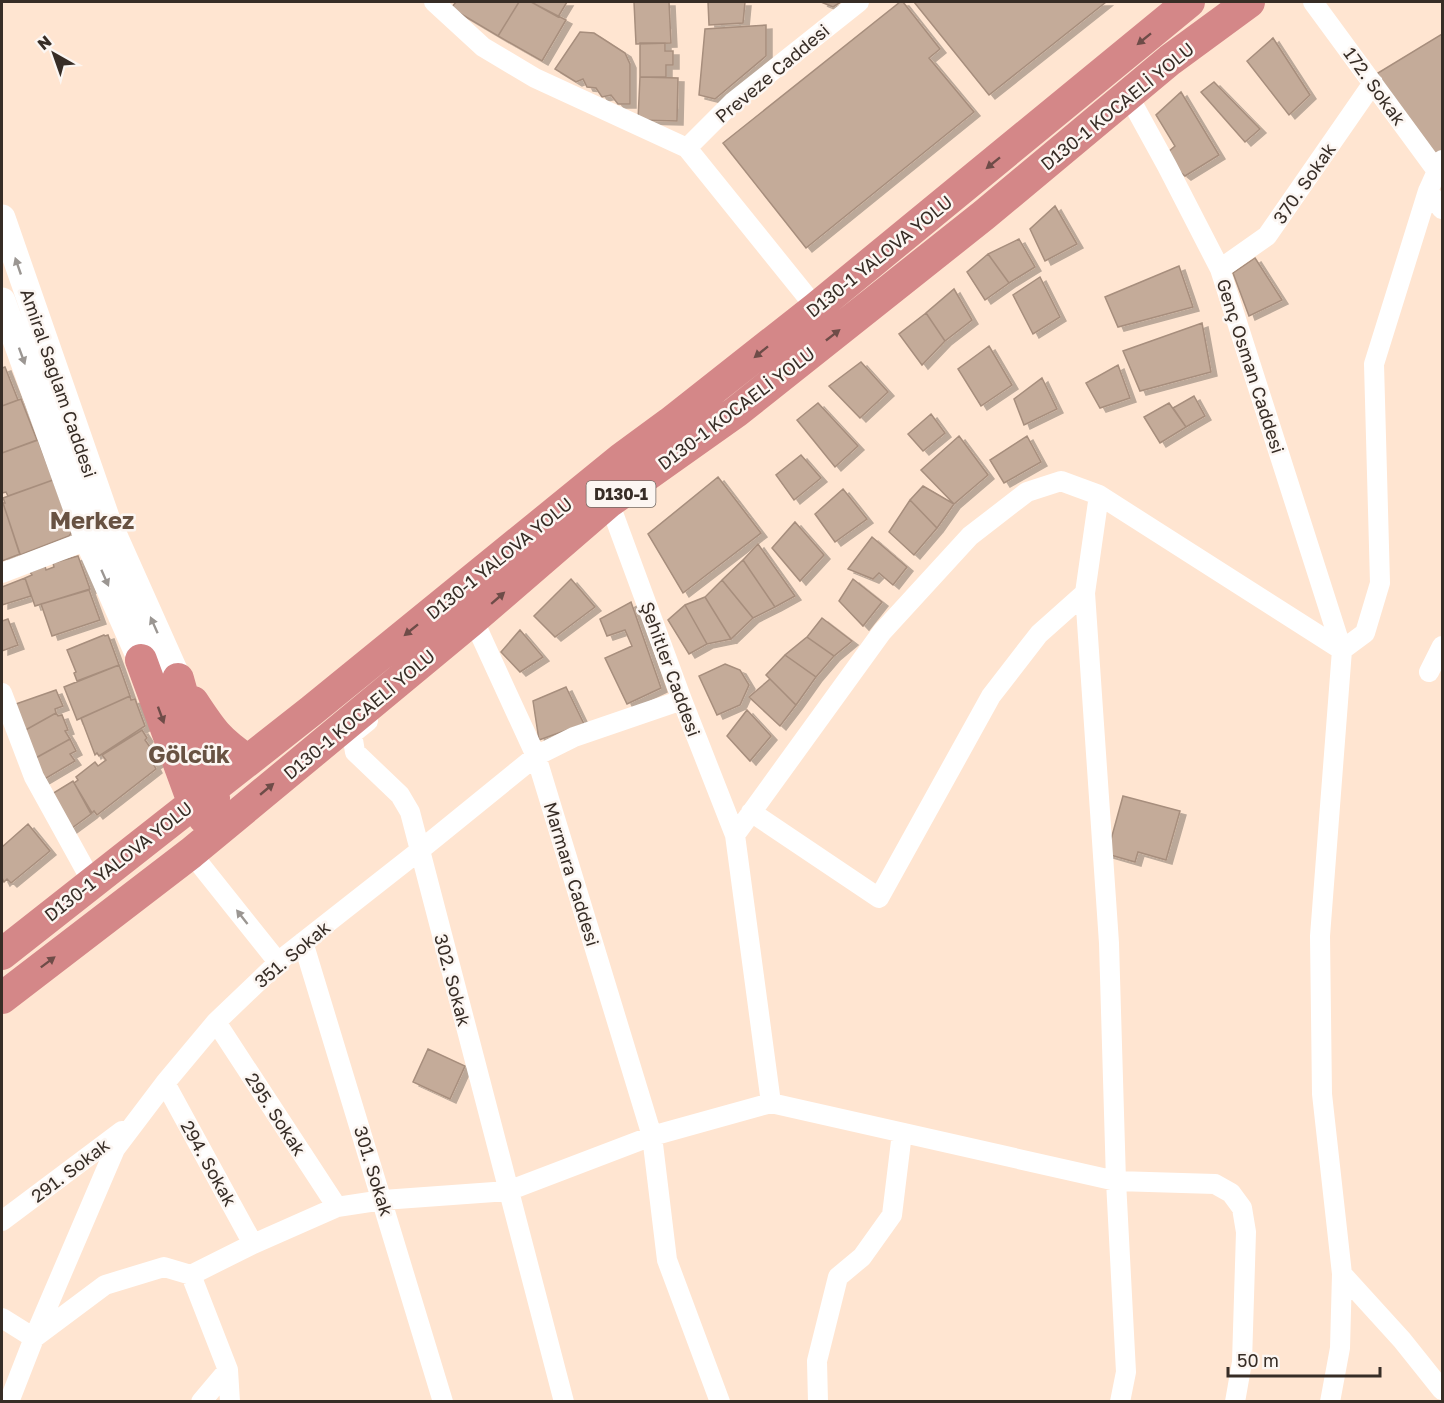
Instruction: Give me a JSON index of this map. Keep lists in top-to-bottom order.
{
  "streets": {
    "highway": ["D130-1 KOCAELİ YOLU", "D130-1 YALOVA YOLU", "D130-1"],
    "main road": ["Amiral Sağlam Caddesi"],
    "street": [
      "Preveze Caddesi",
      "172. Sokak",
      "370. Sokak",
      "Genç Osman Caddesi",
      "Şehitler Caddesi",
      "Marmara Caddesi",
      "351. Sokak",
      "302. Sokak",
      "295. Sokak",
      "294. Sokak",
      "291. Sokak",
      "301. Sokak"
    ]
  },
  "crossings": [
    ["172. Sokak", "370. Sokak"],
    ["D130-1 KOCAELİ YOLU", "Genç Osman Caddesi"],
    ["D130-1 KOCAELİ YOLU", "Şehitler Caddesi"],
    ["D130-1 KOCAELİ YOLU", "Marmara Caddesi"],
    ["D130-1 KOCAELİ YOLU", "302. Sokak"],
    ["370. Sokak", "Genç Osman Caddesi"],
    ["Şehitler Caddesi", "351. Sokak"],
    ["Marmara Caddesi", "351. Sokak"],
    ["Marmara Caddesi", "302. Sokak"],
    ["351. Sokak", "302. Sokak"],
    ["351. Sokak", "295. Sokak"],
    ["351. Sokak", "294. Sokak"],
    ["351. Sokak", "291. Sokak"],
    ["351. Sokak", "301. Sokak"]
  ],
  "one_way": ["D130-1 KOCAELİ YOLU", "D130-1 YALOVA YOLU"],
  "districts": ["Merkez", "Gölcük"],
  "scale_bar": "50 m",
  "north": "top left"
}
